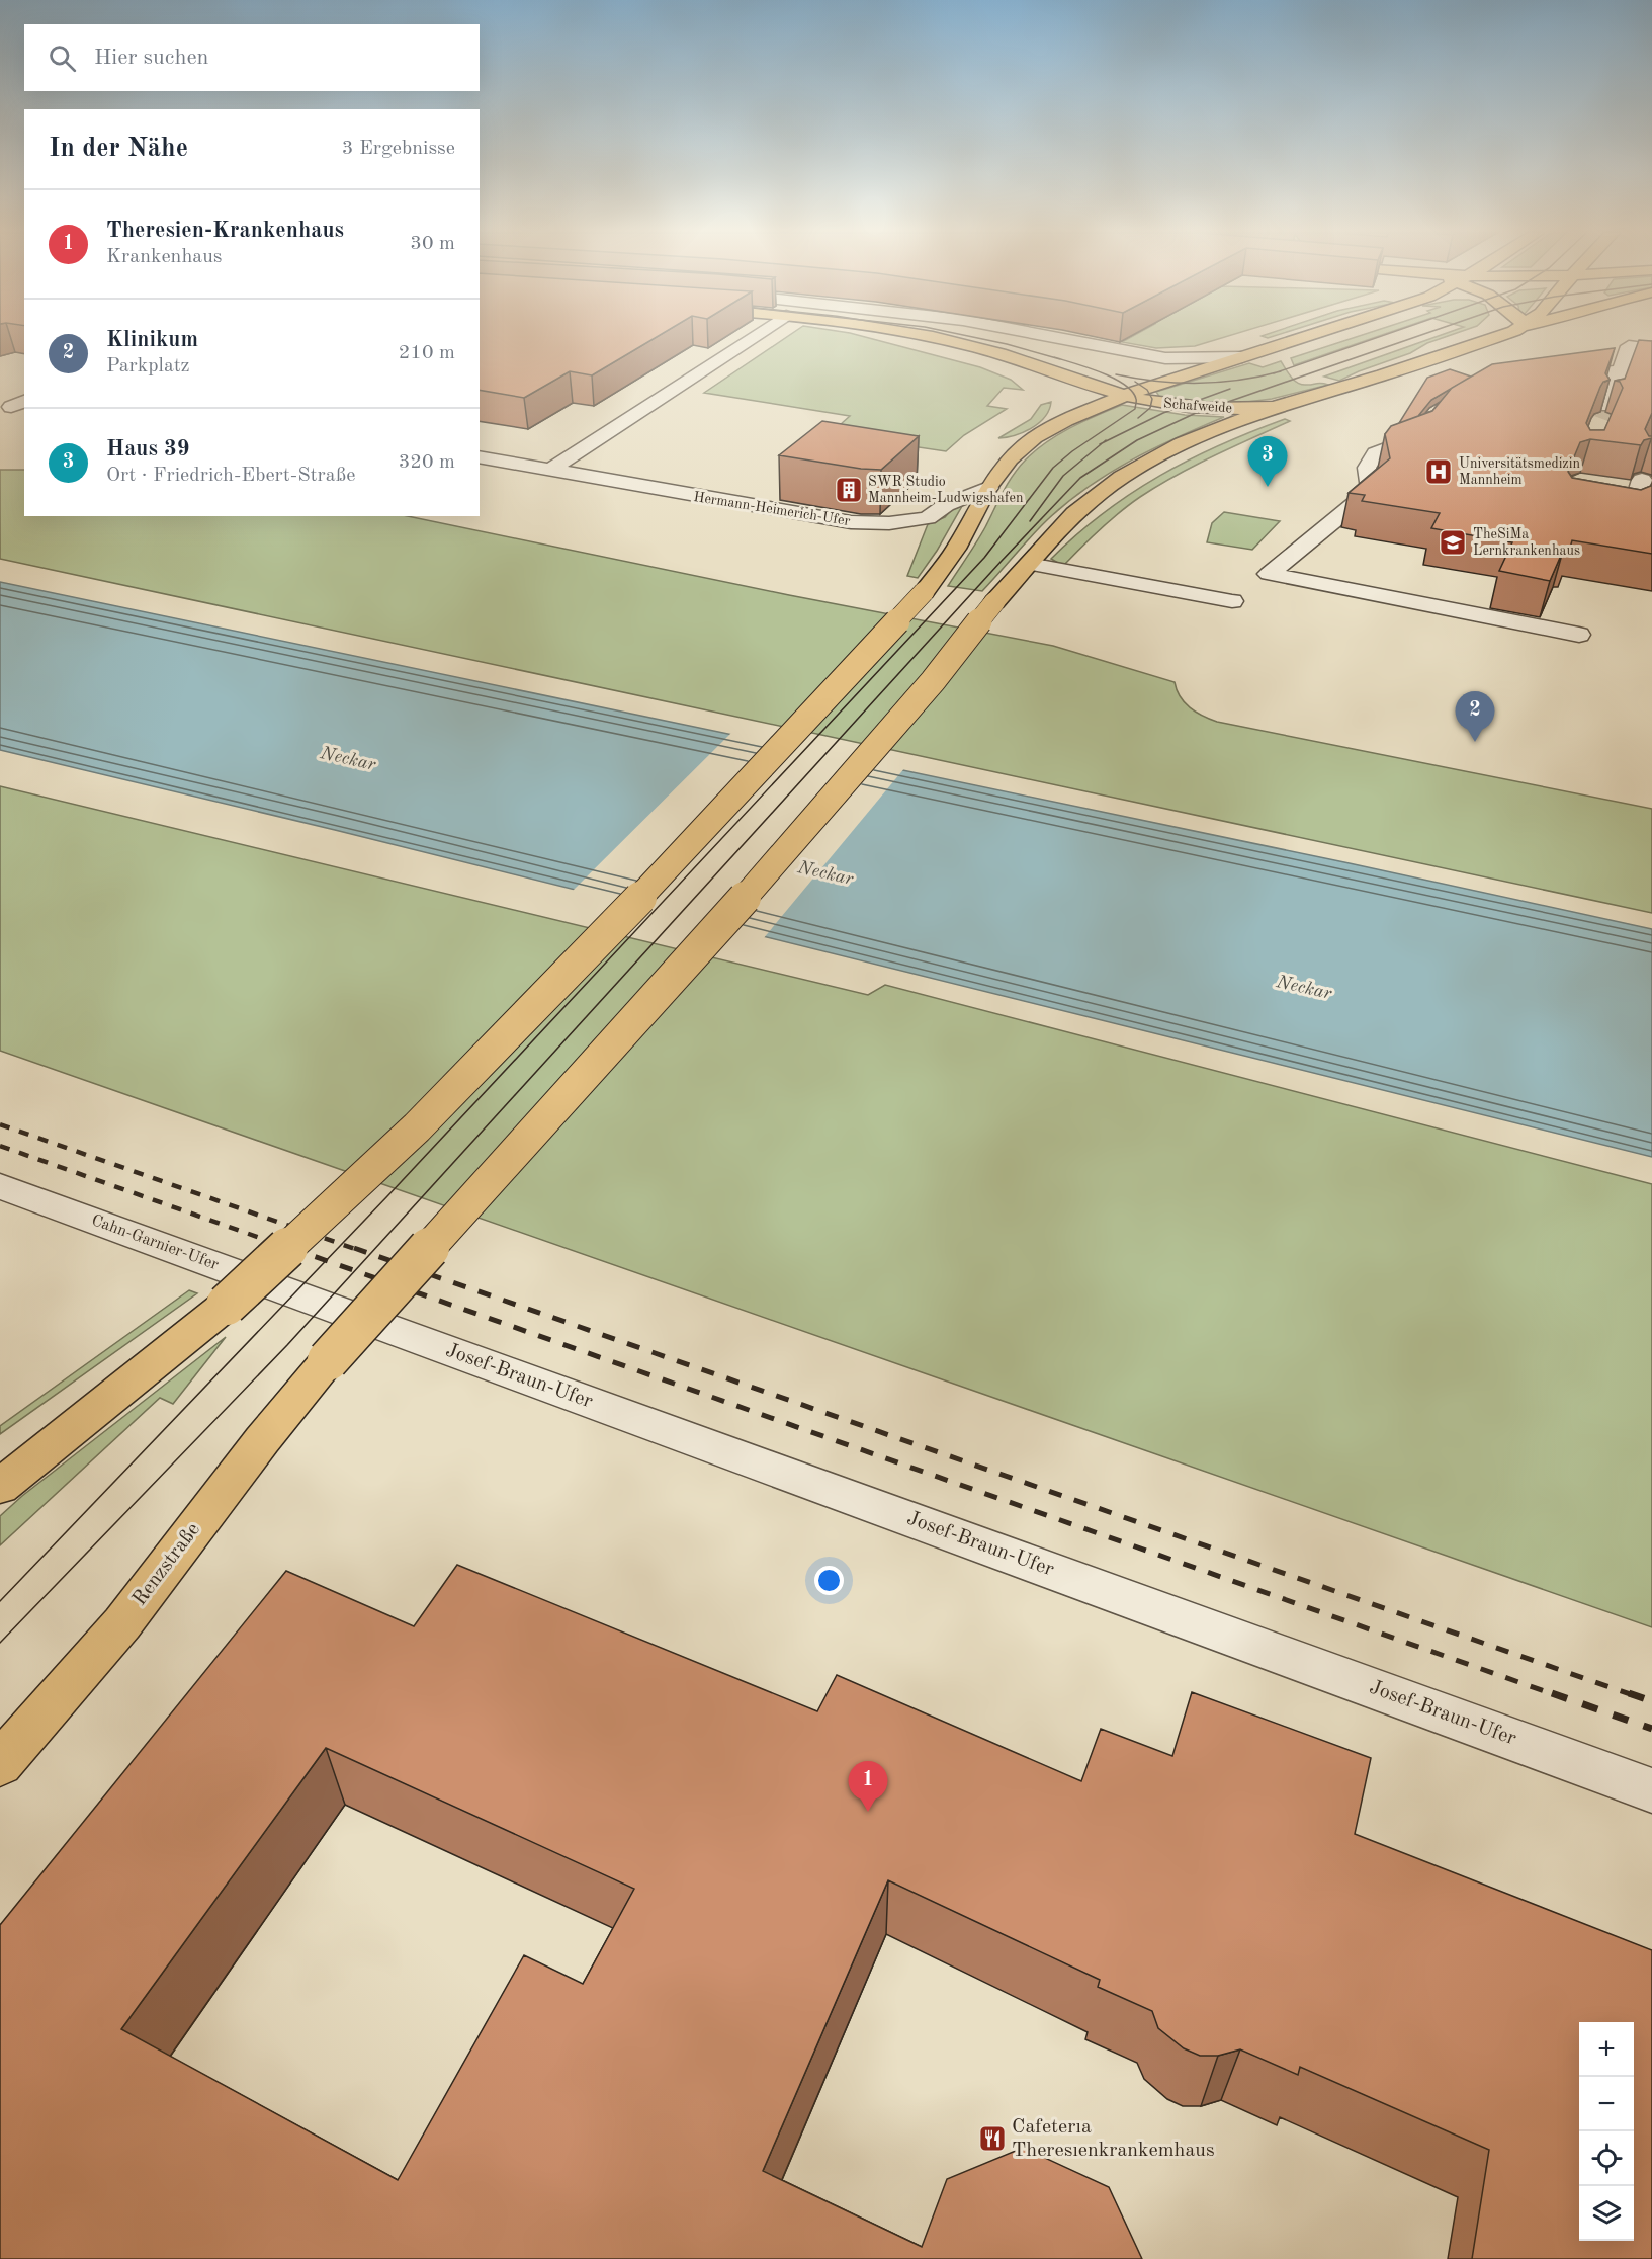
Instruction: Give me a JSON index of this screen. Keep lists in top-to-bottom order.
{
  "streets": {
    "main road": ["Schafweide", "Renzstraße"],
    "street": ["Hermann-Heimerich-Ufer", "Cahn-Garnier-Ufer", "Josef-Braun-Ufer"]
  },
  "crossings": [
    ["Schafweide", "Renzstraße"],
    ["Cahn-Garnier-Ufer", "Josef-Braun-Ufer"]
  ],
  "water": ["Neckar"],
  "places": {
    "hospital": ["Universitätsmedizin Mannheim"],
    "building": ["SWR Studio Mannheim-Ludwigshafen"],
    "school or university": ["TheSiMa Lernkrankenhaus"],
    "restaurant": ["Cafeterıa Theresıenkrankemhaus"]
  },
  "page": {
    "search": "Hier suchen",
    "heading": ["In der Nähe", "3 Ergebnisse"],
    "list": [
      {
        "mark": "1",
        "name": "Theresien-Krankenhaus",
        "note": "Krankenhaus",
        "value": "30 m"
      },
      {
        "mark": "2",
        "name": "Klinikum",
        "note": "Parkplatz",
        "value": "210 m"
      },
      {
        "mark": "3",
        "name": "Haus 39",
        "note": "Ort · Friedrich-Ebert-Straße",
        "value": "320 m"
      }
    ],
    "pins": ["3", "2", "1"],
    "map_buttons": ["+", "−"]
  }
}
